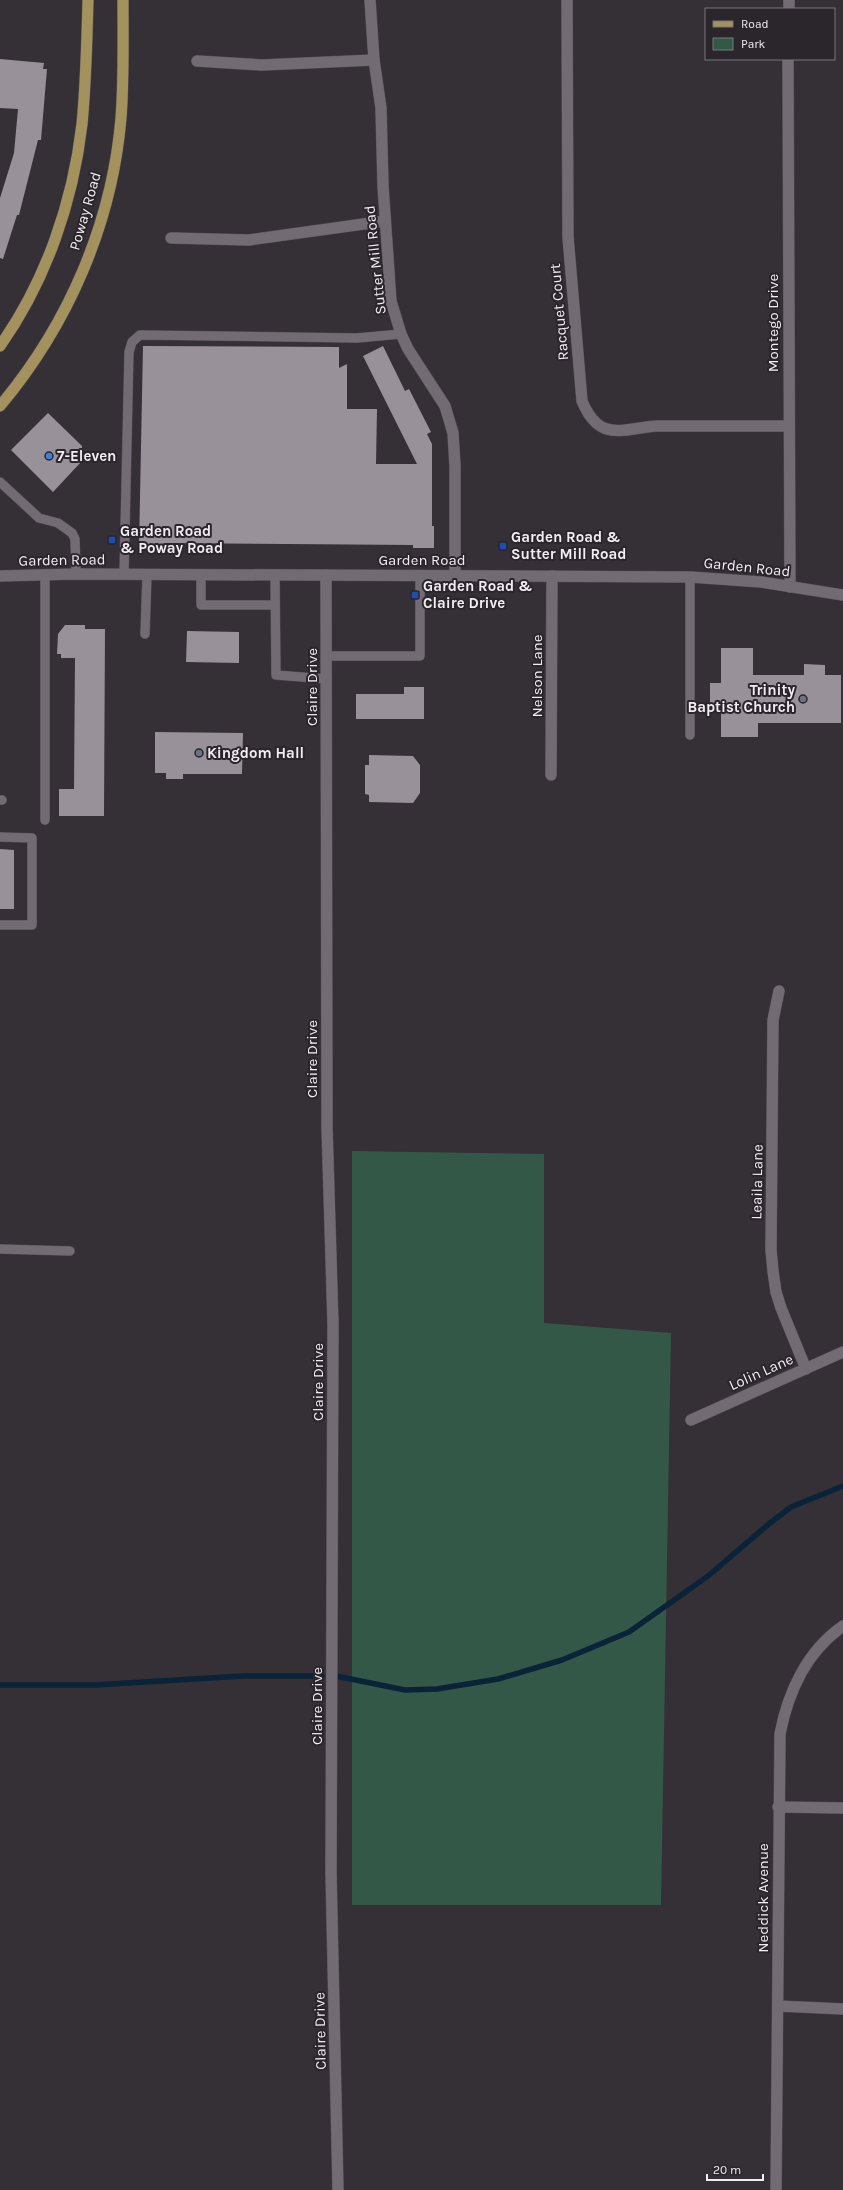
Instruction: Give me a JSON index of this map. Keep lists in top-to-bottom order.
{
  "streets": {
    "main road": ["Poway Road"],
    "street": [
      "Sutter Mill Road",
      "Racquet Court",
      "Montego Drive",
      "Garden Road",
      "Nelson Lane",
      "Claire Drive",
      "Leaila Lane",
      "Lolin Lane",
      "Neddick Avenue"
    ]
  },
  "crossings": [
    ["Sutter Mill Road", "Garden Road"],
    ["Racquet Court", "Montego Drive"],
    ["Montego Drive", "Garden Road"],
    ["Garden Road", "Nelson Lane"],
    ["Garden Road", "Claire Drive"],
    ["Leaila Lane", "Lolin Lane"]
  ],
  "places": {
    "other": ["7-Eleven", "Trinity Baptist Church", "Kingdom Hall"],
    "transit": ["Garden Road & Poway Road", "Garden Road & Sutter Mill Road", "Garden Road & Claire Drive"]
  },
  "legend": ["Road", "Park"],
  "scale_bar": "20 m"
}
